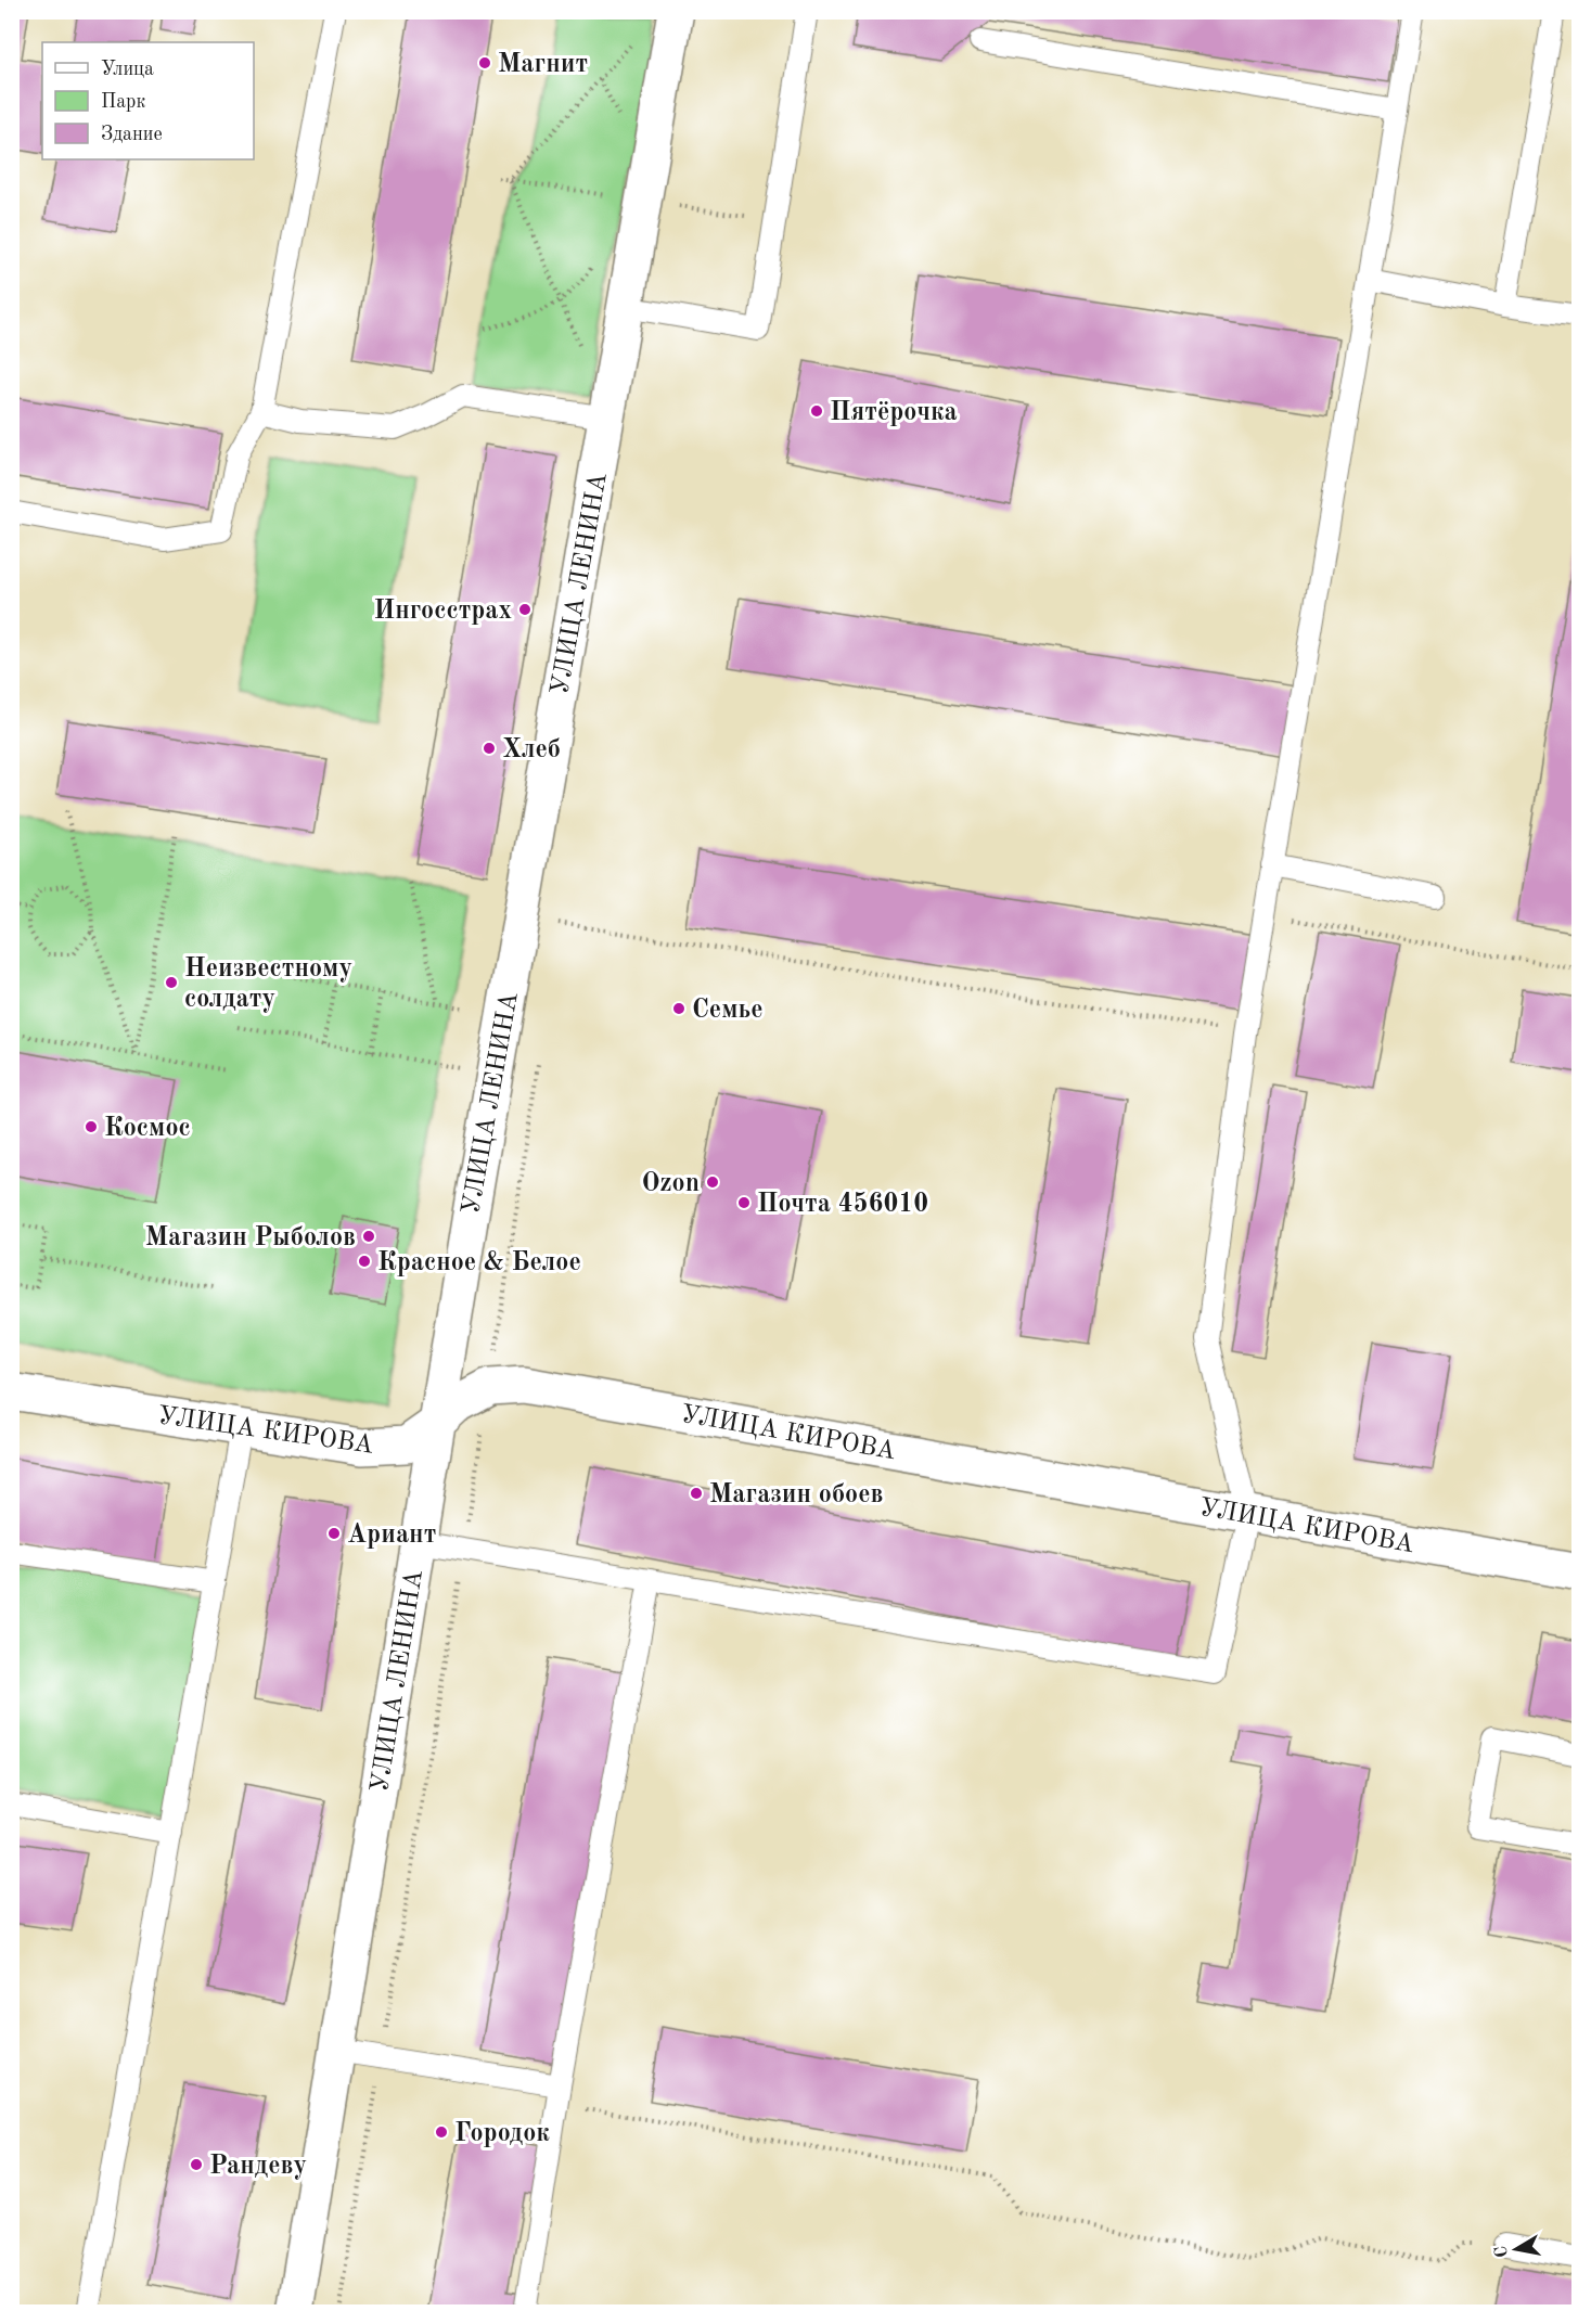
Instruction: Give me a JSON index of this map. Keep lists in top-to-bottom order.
{
  "streets": {
    "street": ["УЛИЦА ЛЕНИНА", "УЛИЦА КИРОВА"]
  },
  "crossings": [
    ["УЛИЦА ЛЕНИНА", "УЛИЦА КИРОВА"]
  ],
  "places": [
    "Магнит",
    "Пятёрочка",
    "Ингосстрах",
    "Хлеб",
    "Неизвестному солдату",
    "Семье",
    "Космос",
    "Ozon",
    "Почта 456010",
    "Магазин Рыболов",
    "Красное & Белое",
    "Магазин обоев",
    "Ариант",
    "Городок",
    "Рандеву"
  ],
  "legend": ["Улица", "Парк", "Здание"],
  "north": "left"
}
